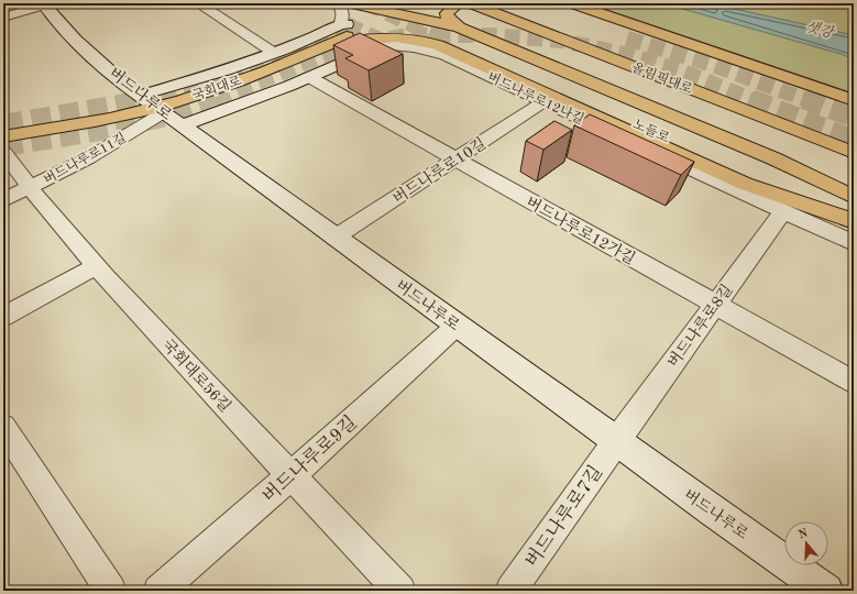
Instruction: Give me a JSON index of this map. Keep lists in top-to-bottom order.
{
  "streets": {
    "main road": [
      "올림픽대로",
      "국회대로",
      "버드나루로",
      "노들로"
    ],
    "street": [
      "버드나루로12나길",
      "버드나루로11길",
      "버드나루로10길",
      "버드나루로12가길",
      "버드나루로8길",
      "국회대로56길",
      "버드나루로9길",
      "버드나루로7길"
    ]
  },
  "crossings": [
    ["국회대로", "버드나루로"],
    ["국회대로", "버드나루로11길"],
    ["버드나루로", "버드나루로11길"],
    ["버드나루로", "버드나루로10길"],
    ["버드나루로", "버드나루로8길"],
    ["버드나루로", "버드나루로9길"],
    ["버드나루로", "버드나루로7길"],
    ["버드나루로12나길", "버드나루로10길"],
    ["버드나루로12나길", "버드나루로8길"],
    ["버드나루로11길", "국회대로56길"],
    ["버드나루로10길", "버드나루로12가길"],
    ["버드나루로12가길", "버드나루로8길"],
    ["버드나루로8길", "버드나루로7길"],
    ["국회대로56길", "버드나루로9길"]
  ],
  "water": ["샛강"],
  "north": "top"
}
